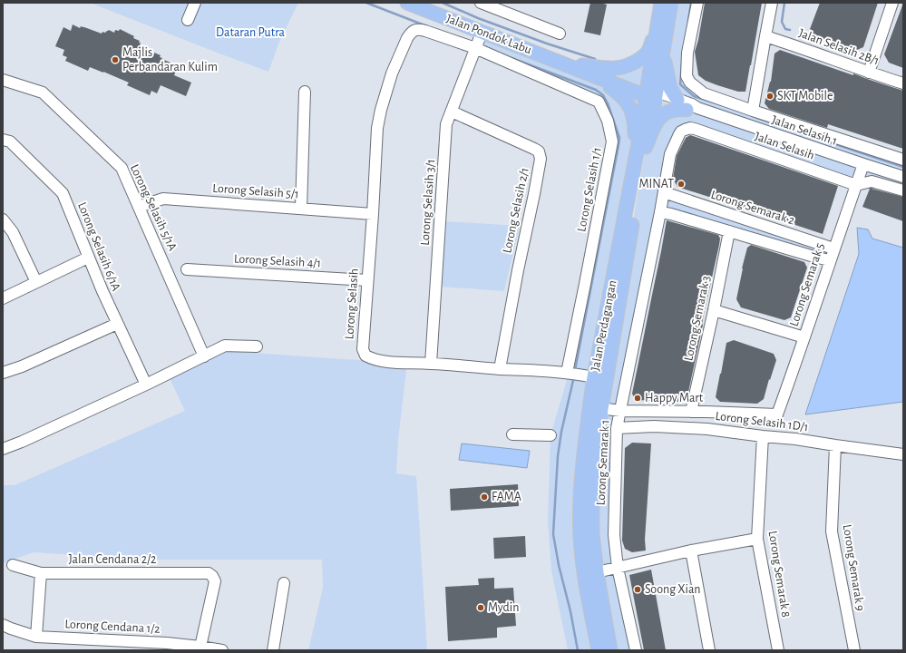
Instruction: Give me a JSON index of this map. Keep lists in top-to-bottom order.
{
  "streets": {
    "main road": ["Jalan Pondok Labu", "Jalan Perdagangan"],
    "street": [
      "Jalan Selasih 2B/1",
      "Jalan Selasih 1",
      "Jalan Selasih",
      "Lorong Selasih 1/1",
      "Lorong Selasih 5/1",
      "Lorong Selasih 3/1",
      "Lorong Selasih 5/1A",
      "Lorong Semarak 2",
      "Lorong Selasih 2/1",
      "Lorong Selasih 6/1A",
      "Lorong Selasih 4/1",
      "Lorong Semarak 5",
      "Lorong Selasih",
      "Lorong Semarak 3",
      "Lorong Selasih 1D/1",
      "Lorong Semarak 1",
      "Jalan Cendana 2/2",
      "Lorong Semarak 9",
      "Lorong Semarak 8",
      "Lorong Cendana 1/2"
    ]
  },
  "crossings": [
    ["Jalan Pondok Labu", "Jalan Selasih 1"],
    ["Jalan Pondok Labu", "Lorong Selasih 3/1"],
    ["Jalan Pondok Labu", "Jalan Perdagangan"],
    ["Jalan Selasih 1", "Lorong Semarak 5"],
    ["Jalan Selasih 1", "Jalan Perdagangan"],
    ["Jalan Selasih", "Lorong Semarak 5"],
    ["Jalan Selasih", "Lorong Semarak 1"],
    ["Lorong Selasih 1/1", "Lorong Selasih 3/1"],
    ["Lorong Selasih 1/1", "Lorong Selasih"],
    ["Lorong Selasih 5/1", "Lorong Selasih 5/1A"],
    ["Lorong Selasih 5/1", "Lorong Selasih"],
    ["Lorong Selasih 3/1", "Lorong Selasih 2/1"],
    ["Lorong Selasih 3/1", "Lorong Selasih"],
    ["Lorong Semarak 2", "Lorong Semarak 5"],
    ["Lorong Semarak 2", "Lorong Semarak 1"],
    ["Lorong Selasih 2/1", "Lorong Selasih"],
    ["Lorong Selasih 4/1", "Lorong Selasih"],
    ["Lorong Semarak 5", "Lorong Semarak 3"],
    ["Lorong Selasih", "Jalan Perdagangan"],
    ["Lorong Selasih 1D/1", "Lorong Semarak 1"],
    ["Lorong Selasih 1D/1", "Lorong Semarak 9"],
    ["Lorong Selasih 1D/1", "Lorong Semarak 8"],
    ["Jalan Cendana 2/2", "Lorong Cendana 1/2"]
  ],
  "parks": ["Dataran Putra"],
  "places": [
    "Majlis Perbandaran Kulim",
    "SKT Mobile",
    "MINAT",
    "Happy Mart",
    "FAMA",
    "Soong Xian",
    "Mydin"
  ]
}
